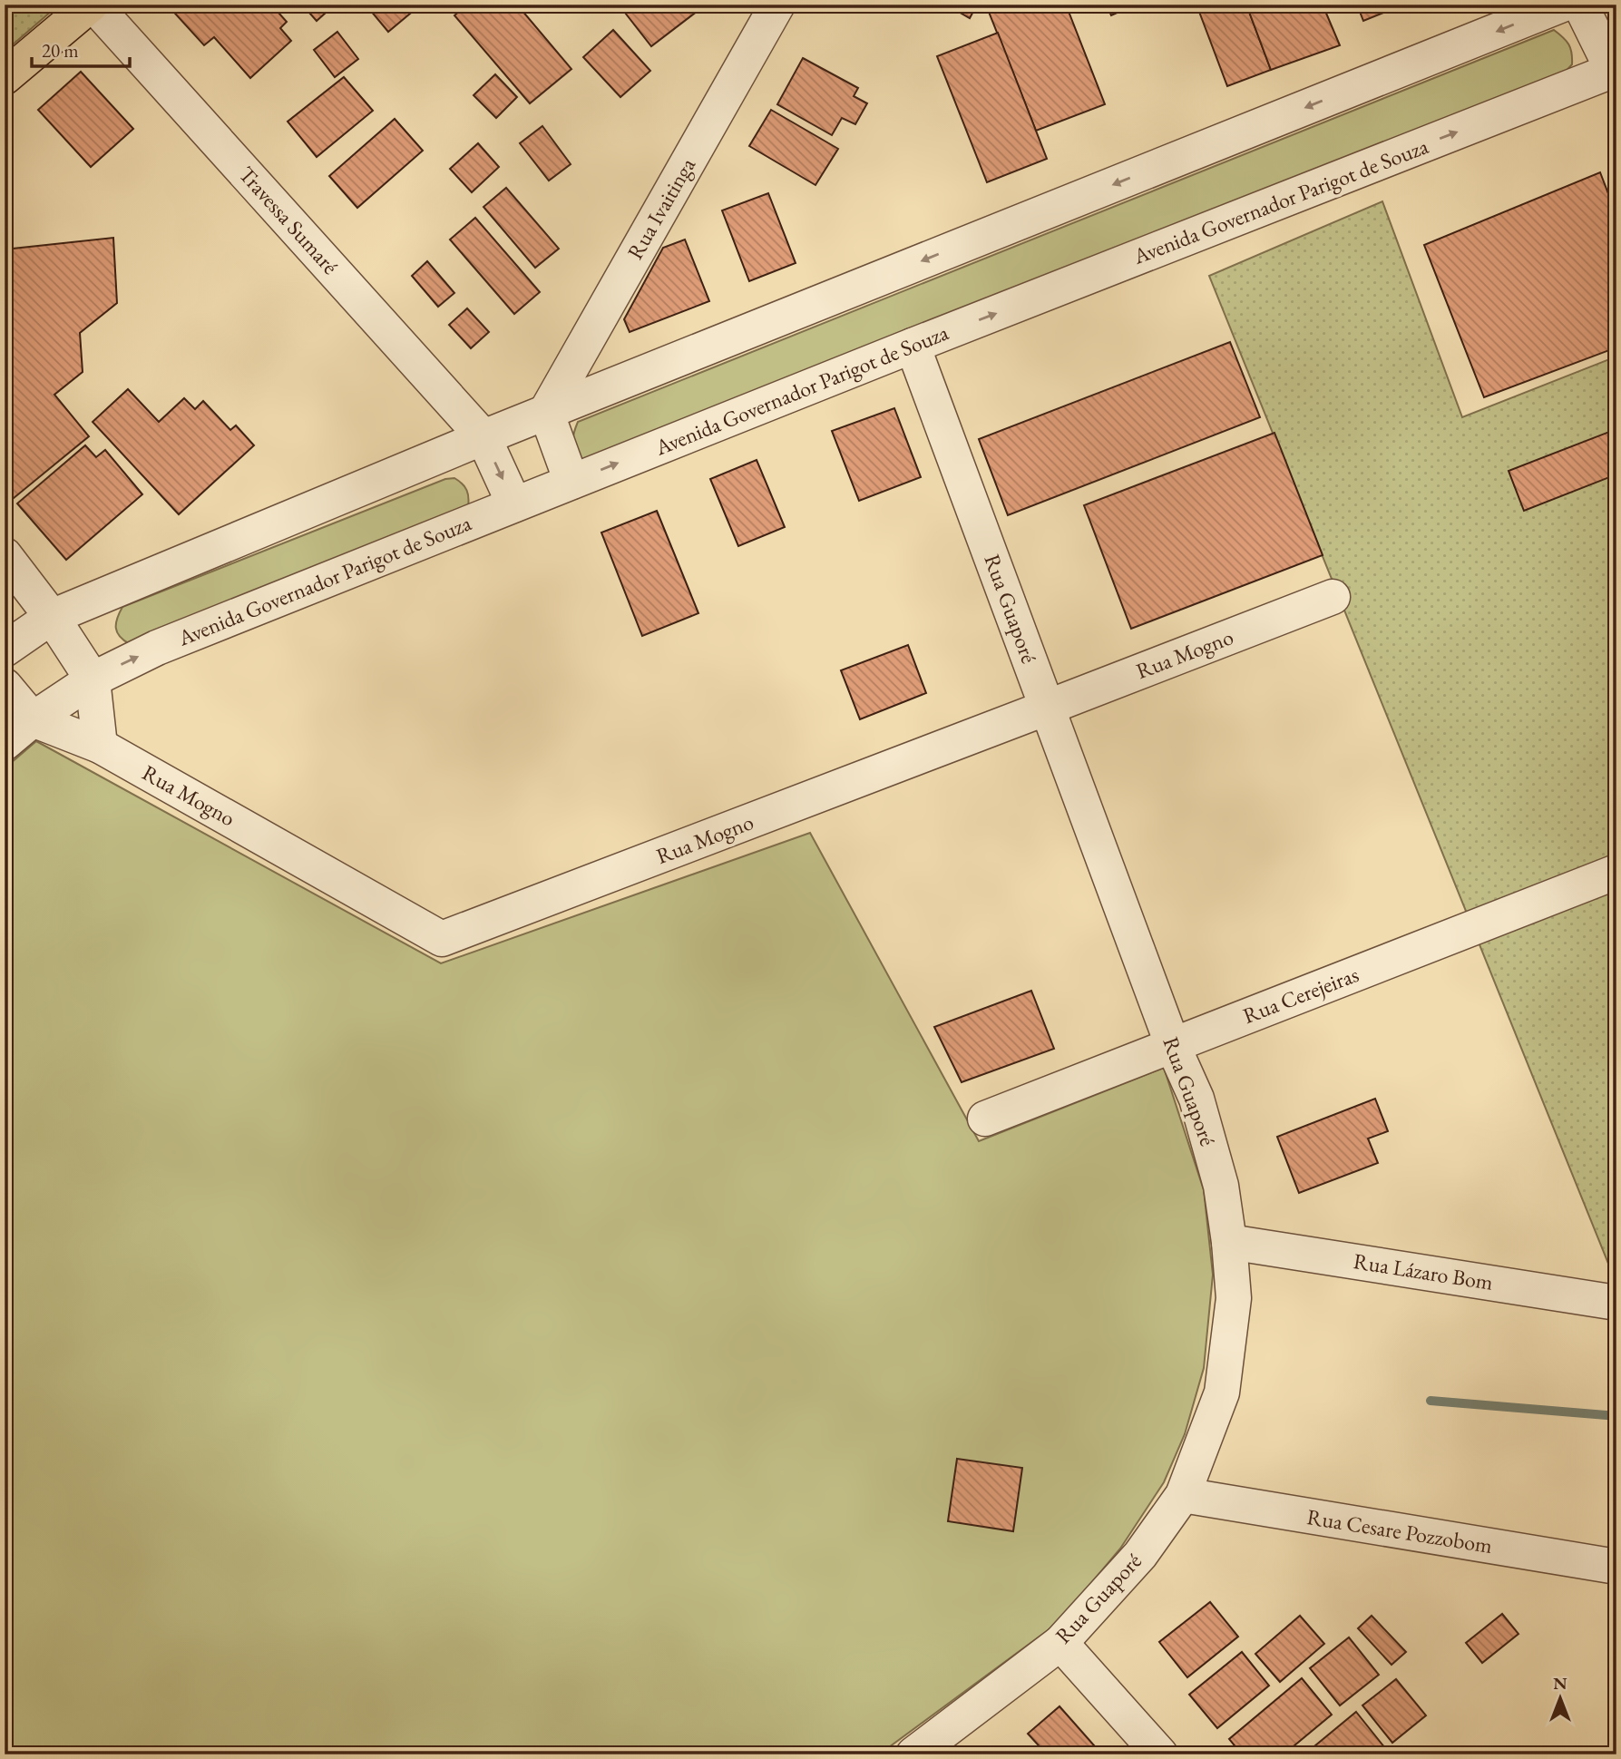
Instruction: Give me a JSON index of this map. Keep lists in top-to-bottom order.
{
  "streets": {
    "street": [
      "Avenida Governador Parigot de Souza",
      "Rua Ivaitinga",
      "Travessa Sumaré",
      "Rua Guaporé",
      "Rua Mogno",
      "Rua Cerejeiras",
      "Rua Lázaro Bom",
      "Rua Cesare Pozzobom"
    ]
  },
  "crossings": [
    ["Avenida Governador Parigot de Souza", "Travessa Sumaré"],
    ["Avenida Governador Parigot de Souza", "Rua Guaporé"],
    ["Avenida Governador Parigot de Souza", "Rua Mogno"],
    ["Rua Guaporé", "Rua Mogno"],
    ["Rua Guaporé", "Rua Cerejeiras"],
    ["Rua Guaporé", "Rua Lázaro Bom"],
    ["Rua Guaporé", "Rua Cesare Pozzobom"]
  ],
  "scale_bar": "20 m",
  "north": "top"
}
